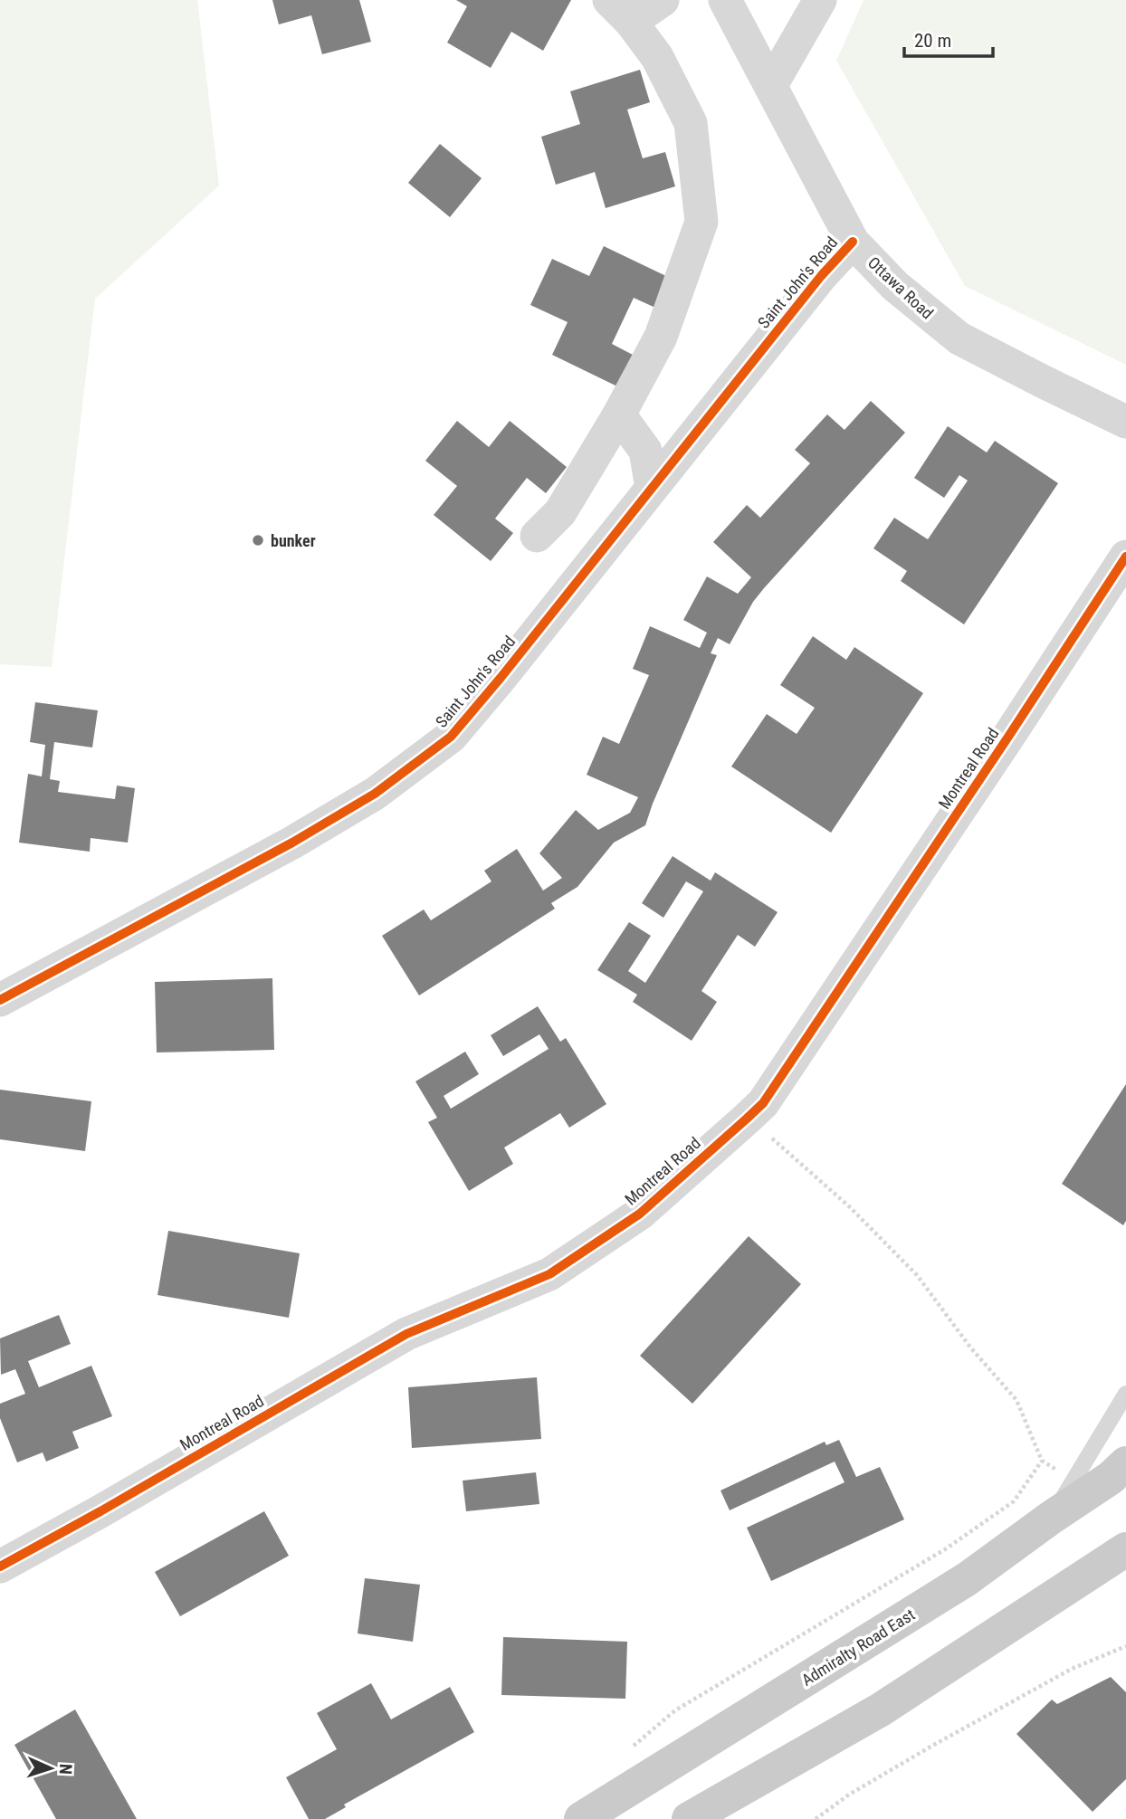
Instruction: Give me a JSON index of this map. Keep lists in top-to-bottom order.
{
  "streets": {
    "main road": ["Admiralty Road East"],
    "street": ["Saint John's Road", "Ottawa Road", "Montreal Road"]
  },
  "crossings": [
    ["Saint John's Road", "Ottawa Road"]
  ],
  "places": ["bunker"],
  "scale_bar": "20 m",
  "north": "right"
}
